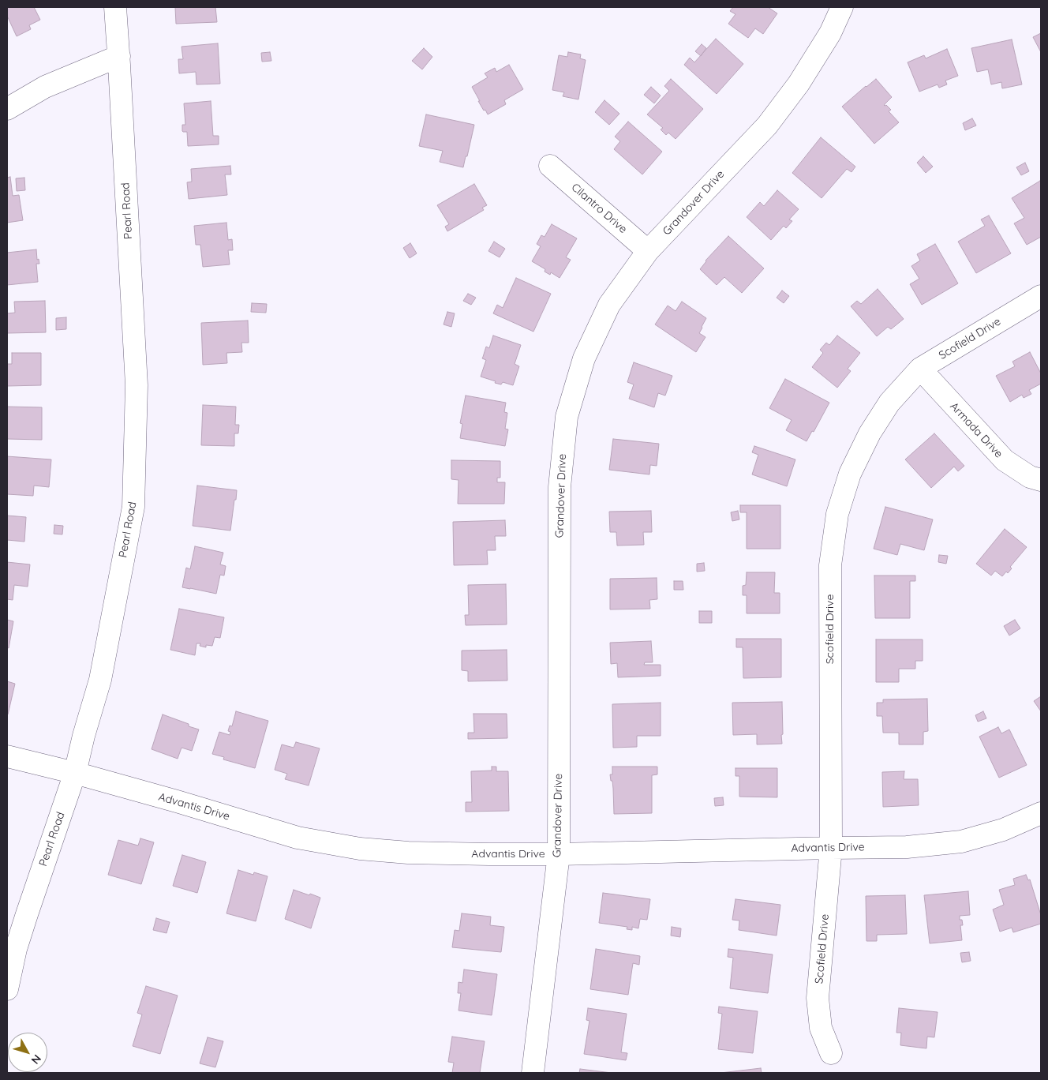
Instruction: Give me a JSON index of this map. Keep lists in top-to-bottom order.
{
  "streets": {
    "street": [
      "Grandover Drive",
      "Cilantro Drive",
      "Pearl Road",
      "Scofield Drive",
      "Armada Drive",
      "Advantis Drive"
    ]
  },
  "crossings": [
    ["Grandover Drive", "Cilantro Drive"],
    ["Grandover Drive", "Advantis Drive"],
    ["Pearl Road", "Advantis Drive"],
    ["Scofield Drive", "Armada Drive"],
    ["Scofield Drive", "Advantis Drive"]
  ],
  "north": "bottom right"
}
